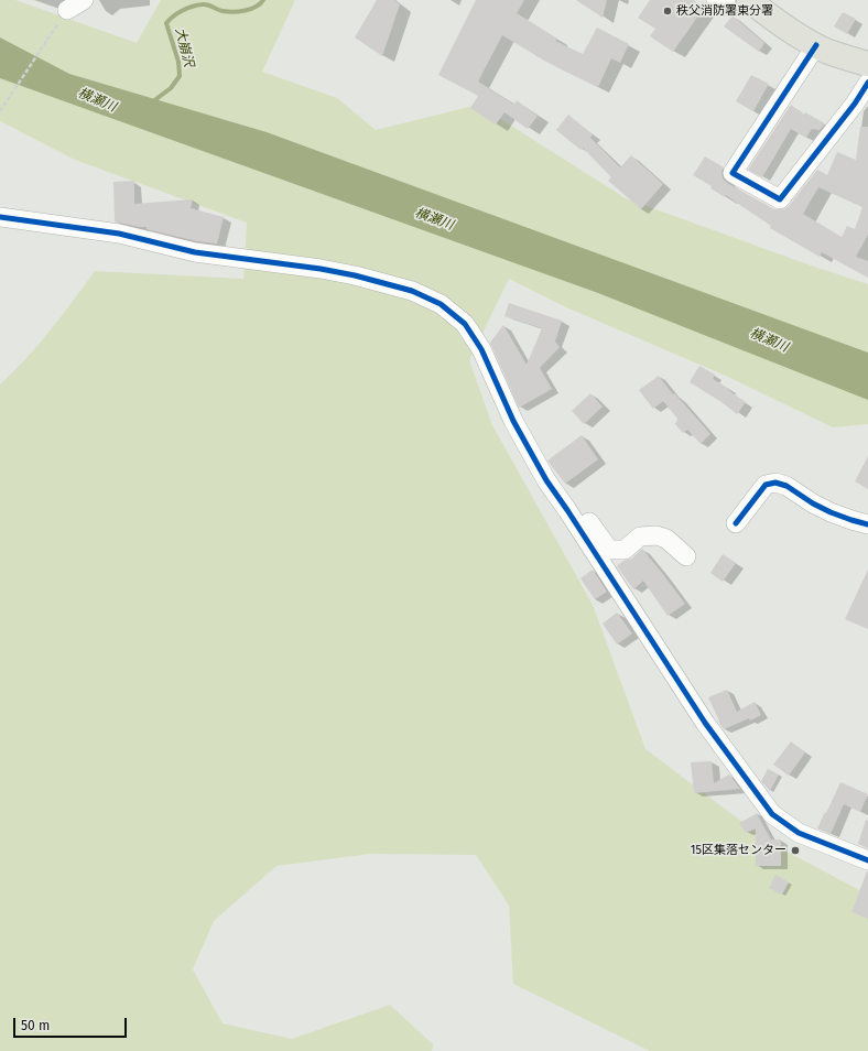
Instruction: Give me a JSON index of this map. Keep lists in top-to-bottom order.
{
  "water": ["大崩沢", "横瀬川"],
  "places": ["秩父消防署東分署", "15区集落センター"],
  "scale_bar": "50 m"
}
